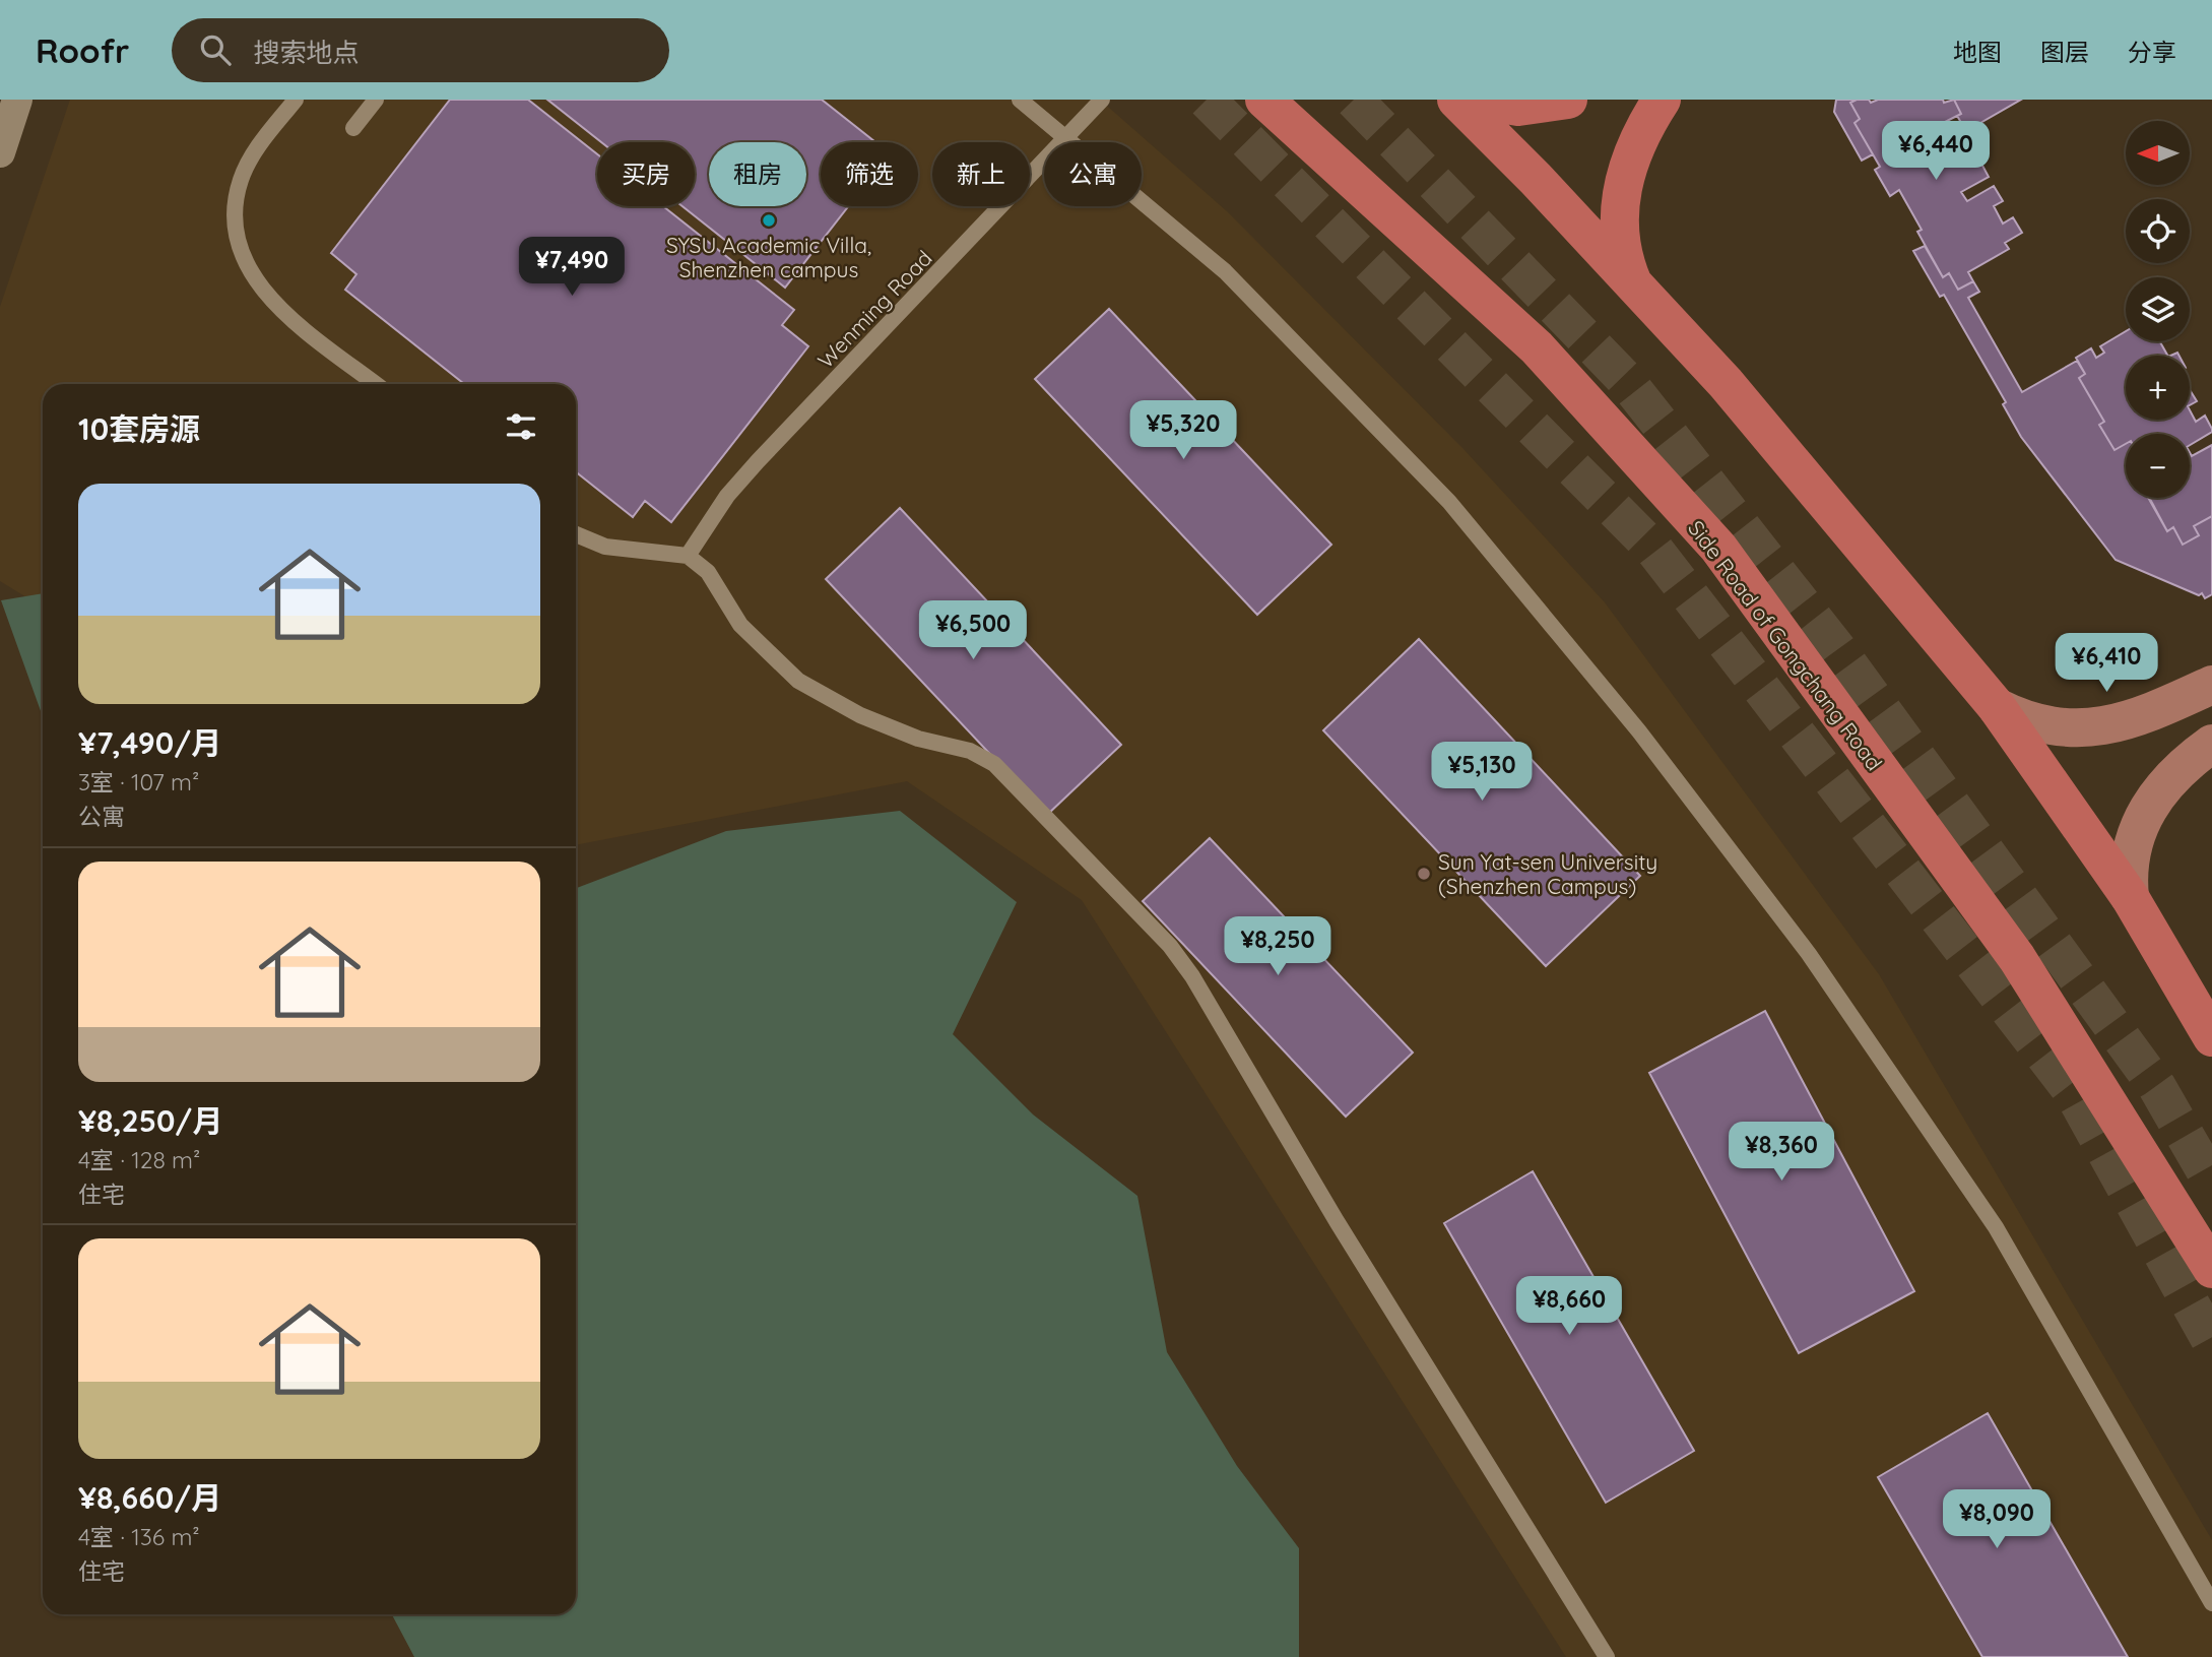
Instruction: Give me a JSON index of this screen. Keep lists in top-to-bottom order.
{
  "streets": {
    "main road": ["Side Road of Gongchang Road"],
    "lane": ["Wenming Road"]
  },
  "places": ["SYSU Academic Villa, Shenzhen campus", "Sun Yat-sen University (Shenzhen Campus)"],
  "north": "left",
  "page": {
    "header": "Roofr",
    "search": "搜索地点",
    "nav": ["地图", "图层", "分享"],
    "map_buttons": ["+", "−"],
    "price": [
      "¥6,440",
      "¥7,490",
      "¥5,320",
      "¥6,500",
      "¥6,410",
      "¥5,130",
      "¥8,250",
      "¥8,360",
      "¥8,660",
      "¥8,090"
    ],
    "chip": [
      "买房",
      "租房",
      "筛选",
      "新上",
      "公寓"
    ],
    "heading": "10套房源",
    "list": [
      {
        "name": "¥7,490/月",
        "note": "3室 · 107 m² · 公寓"
      },
      {
        "name": "¥8,250/月",
        "note": "4室 · 128 m² · 住宅"
      },
      {
        "name": "¥8,660/月",
        "note": "4室 · 136 m² · 住宅"
      }
    ]
  }
}
